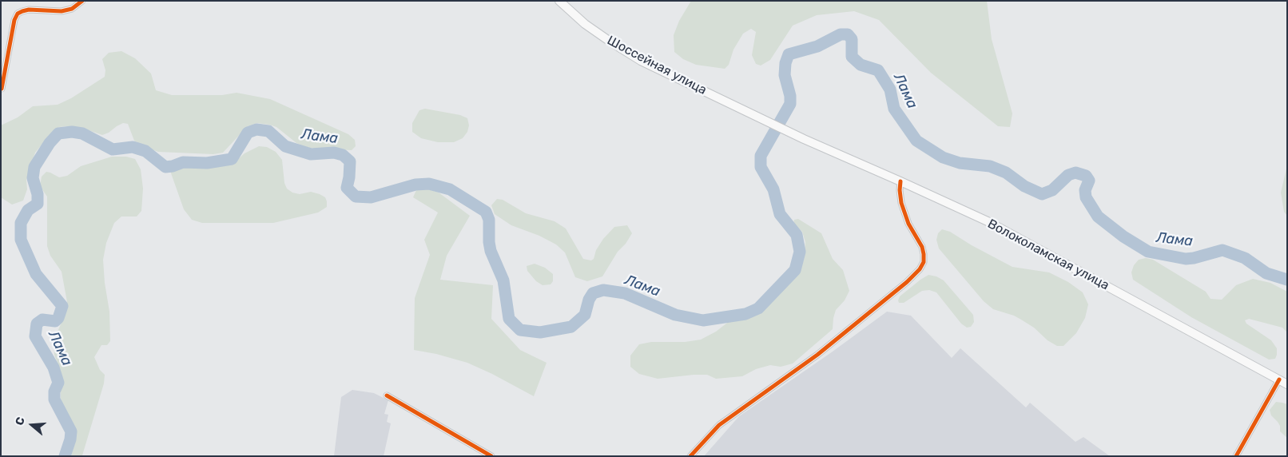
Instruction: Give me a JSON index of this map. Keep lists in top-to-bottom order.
{
  "streets": {
    "main road": ["Шоссейная улица", "Волоколамская улица"]
  },
  "crossings": [
    ["Шоссейная улица", "Волоколамская улица"]
  ],
  "water": ["Лама"],
  "north": "left"
}
